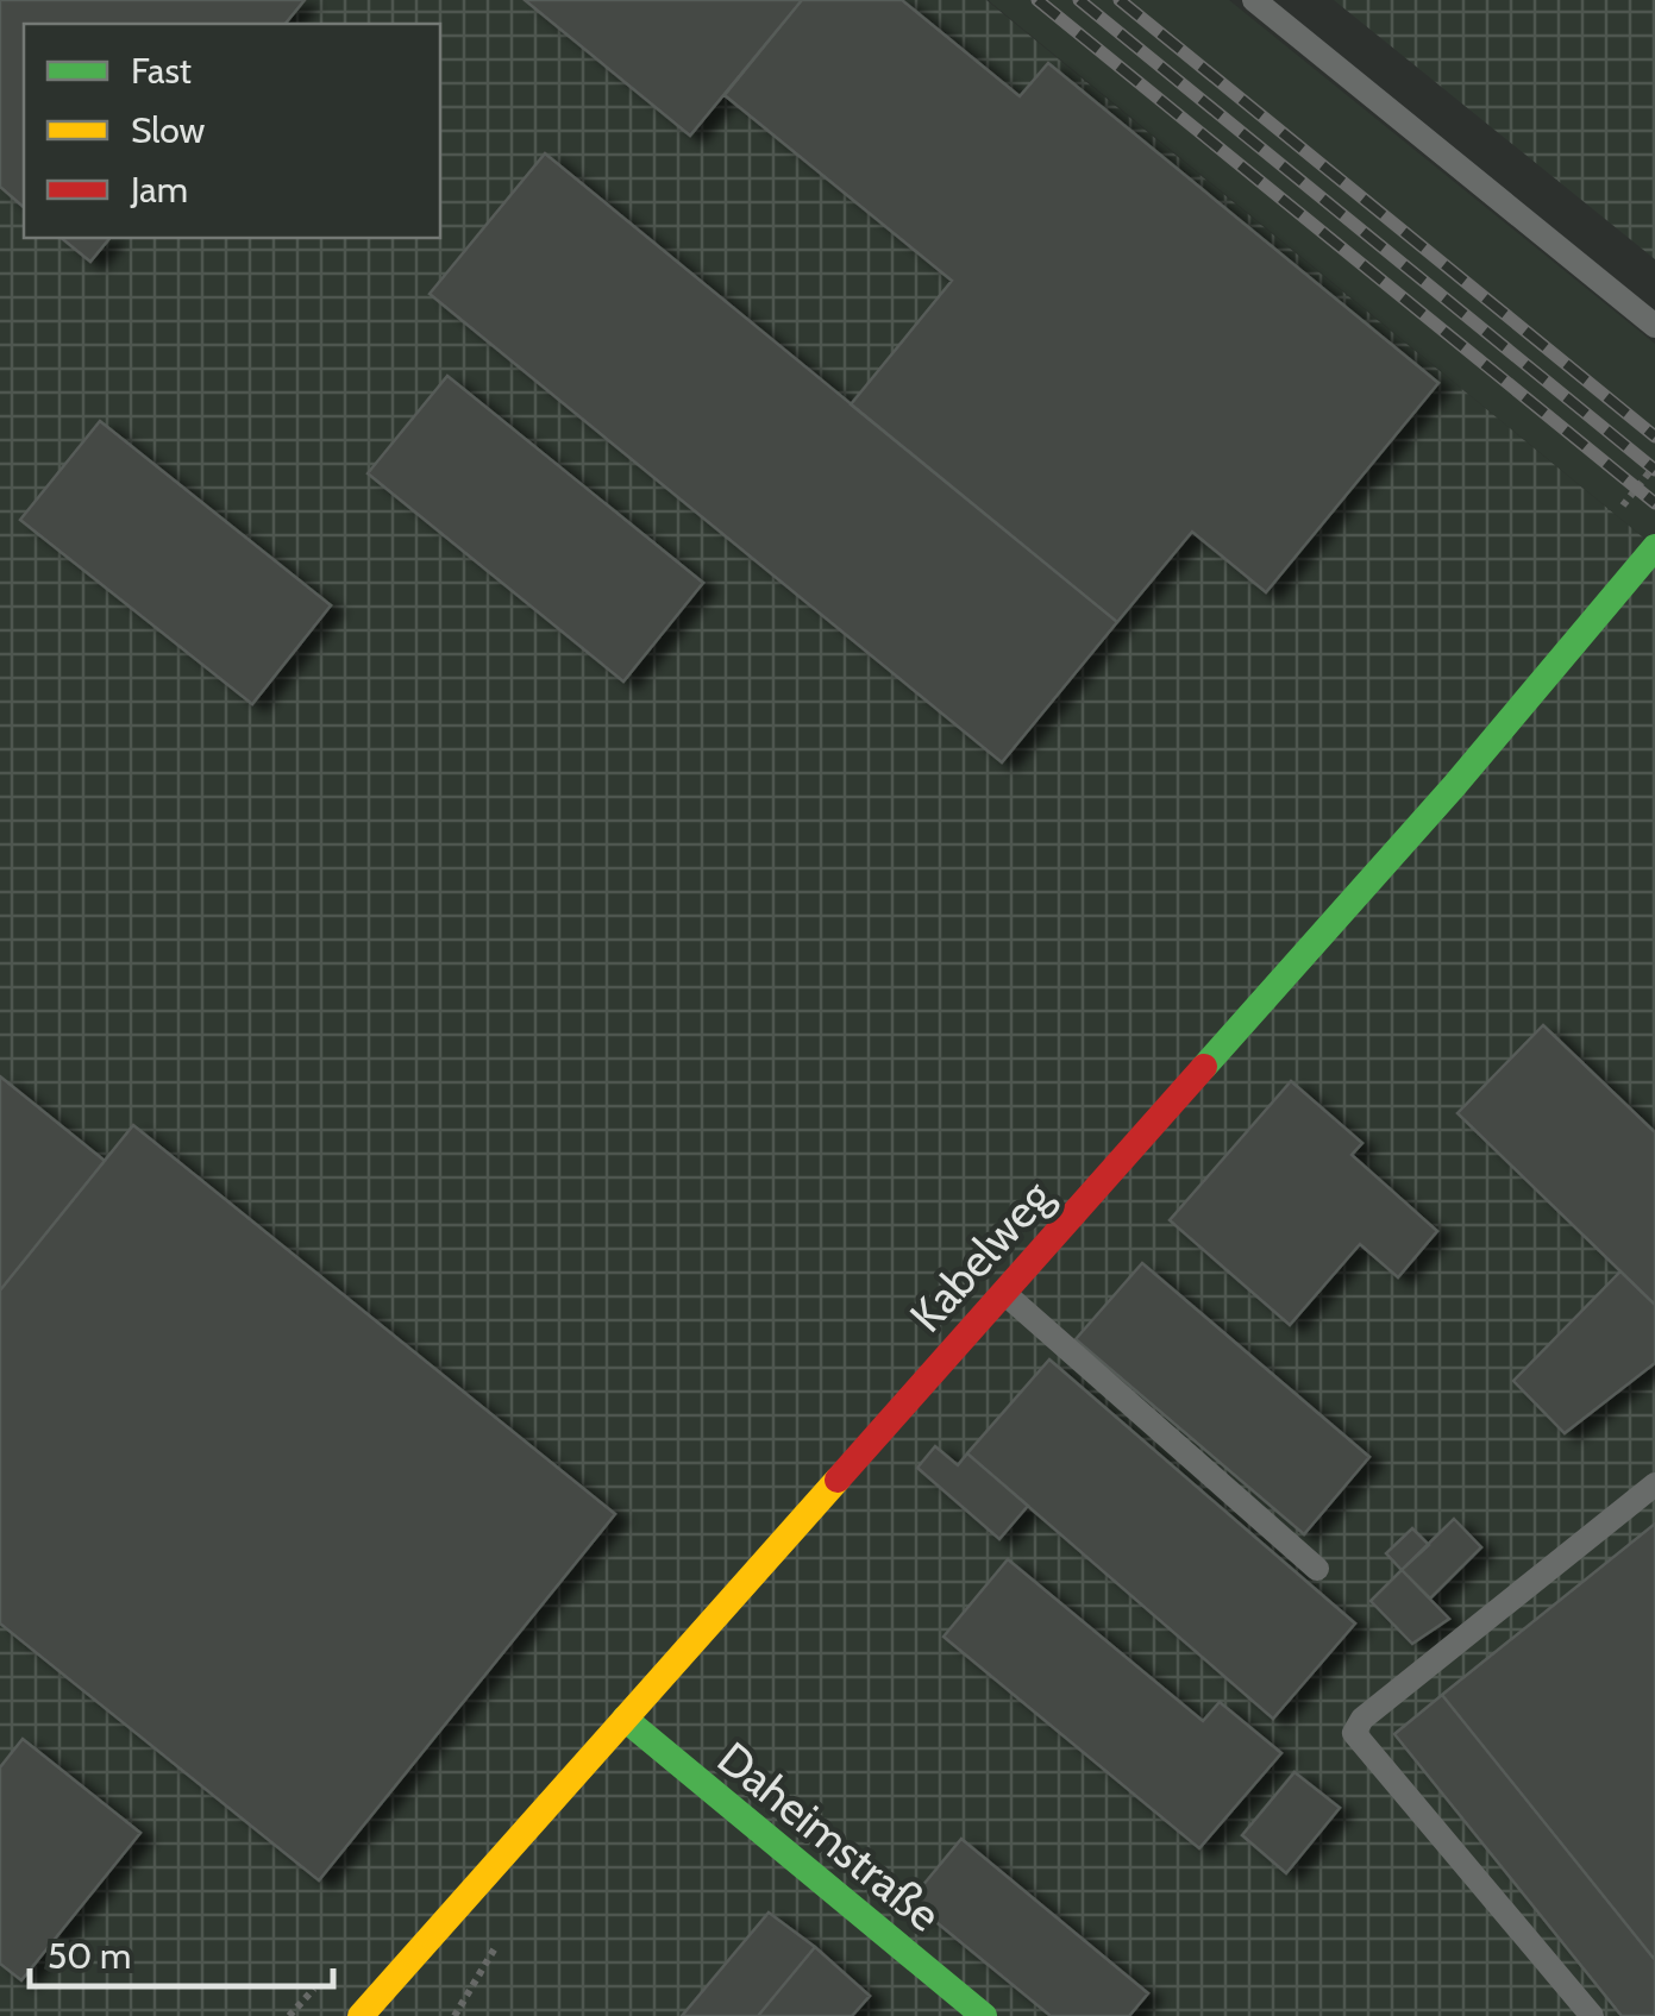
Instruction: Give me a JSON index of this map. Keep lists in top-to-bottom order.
{
  "streets": {
    "street": ["Kabelweg", "Daheimstraße"]
  },
  "crossings": [
    ["Kabelweg", "Daheimstraße"]
  ],
  "legend": ["Fast", "Slow", "Jam"],
  "scale_bar": "50 m"
}
